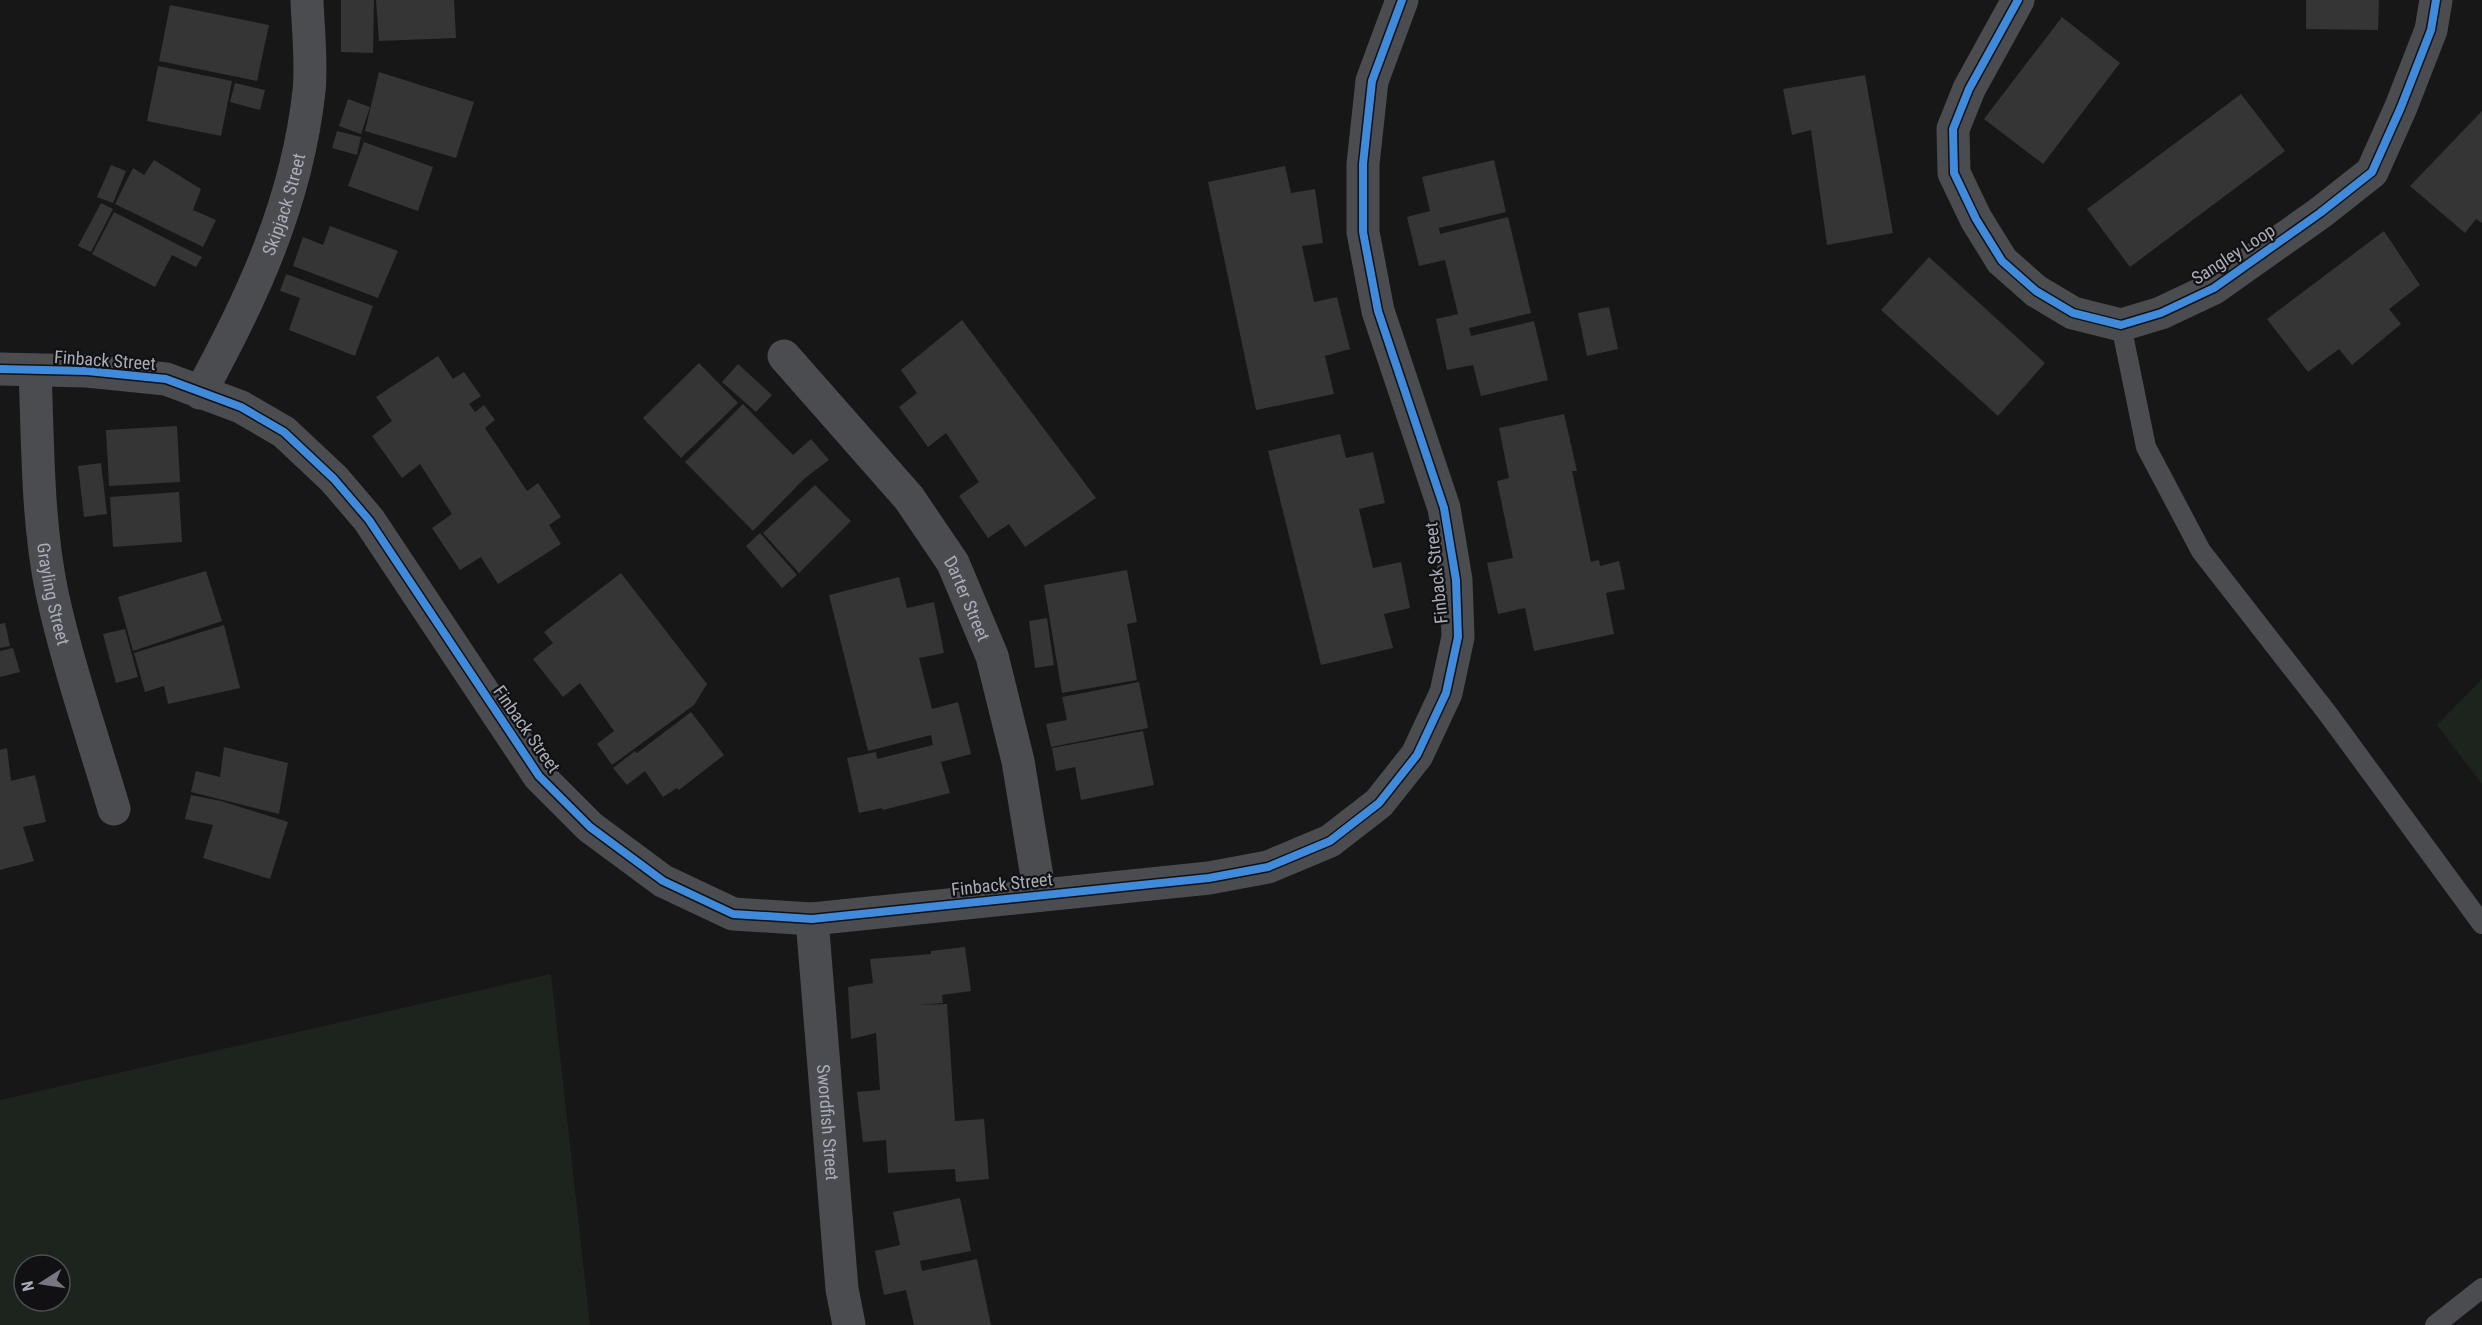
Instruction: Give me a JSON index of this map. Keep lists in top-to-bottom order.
{
  "streets": {
    "street": [
      "Skipjack Street",
      "Sangley Loop",
      "Finback Street",
      "Grayling Street",
      "Darter Street",
      "Swordfish Street"
    ]
  },
  "crossings": [
    ["Skipjack Street", "Finback Street"],
    ["Finback Street", "Grayling Street"],
    ["Finback Street", "Darter Street"],
    ["Finback Street", "Swordfish Street"]
  ],
  "north": "left"
}
